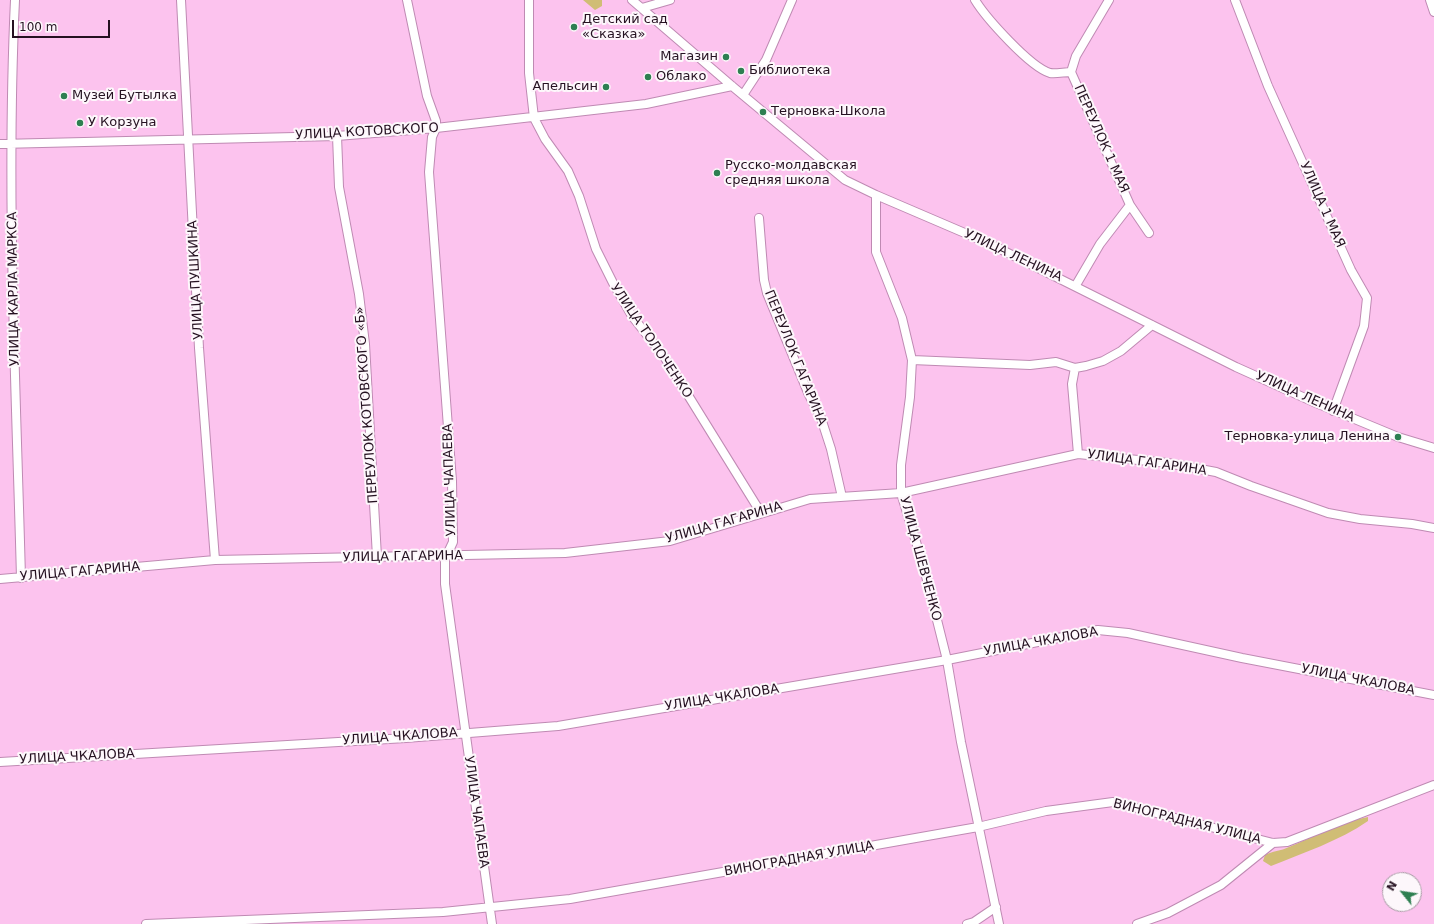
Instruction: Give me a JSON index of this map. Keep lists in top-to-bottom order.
{
  "streets": {
    "street": [
      "УЛИЦА КОТОВСКОГО",
      "ПЕРЕУЛОК 1 МАЯ",
      "УЛИЦА 1 МАЯ",
      "УЛИЦА ЛЕНИНА",
      "УЛИЦА ПУШКИНА",
      "УЛИЦА КАРЛА МАРКСА",
      "УЛИЦА ТОЛОЧЕНКО",
      "ПЕРЕУЛОК ГАГАРИНА",
      "ПЕРЕУЛОК КОТОВСКОГО «Б»",
      "УЛИЦА ГАГАРИНА",
      "УЛИЦА ЧАПАЕВА",
      "УЛИЦА ШЕВЧЕНКО",
      "УЛИЦА ЧКАЛОВА",
      "ВИНОГРАДНАЯ УЛИЦА"
    ]
  },
  "crossings": [
    ["УЛИЦА КОТОВСКОГО", "УЛИЦА ЛЕНИНА"],
    ["УЛИЦА КОТОВСКОГО", "УЛИЦА ПУШКИНА"],
    ["УЛИЦА КОТОВСКОГО", "УЛИЦА КАРЛА МАРКСА"],
    ["УЛИЦА КОТОВСКОГО", "УЛИЦА ТОЛОЧЕНКО"],
    ["УЛИЦА КОТОВСКОГО", "ПЕРЕУЛОК КОТОВСКОГО «Б»"],
    ["УЛИЦА КОТОВСКОГО", "УЛИЦА ЧАПАЕВА"],
    ["ПЕРЕУЛОК 1 МАЯ", "УЛИЦА ЛЕНИНА"],
    ["УЛИЦА 1 МАЯ", "УЛИЦА ЛЕНИНА"],
    ["УЛИЦА ЛЕНИНА", "УЛИЦА ШЕВЧЕНКО"],
    ["УЛИЦА ПУШКИНА", "УЛИЦА ГАГАРИНА"],
    ["УЛИЦА КАРЛА МАРКСА", "УЛИЦА ГАГАРИНА"],
    ["УЛИЦА ТОЛОЧЕНКО", "УЛИЦА ГАГАРИНА"],
    ["ПЕРЕУЛОК ГАГАРИНА", "УЛИЦА ГАГАРИНА"],
    ["ПЕРЕУЛОК КОТОВСКОГО «Б»", "УЛИЦА ГАГАРИНА"],
    ["УЛИЦА ГАГАРИНА", "УЛИЦА ЧАПАЕВА"],
    ["УЛИЦА ГАГАРИНА", "УЛИЦА ШЕВЧЕНКО"],
    ["УЛИЦА ЧАПАЕВА", "УЛИЦА ЧКАЛОВА"],
    ["УЛИЦА ЧАПАЕВА", "ВИНОГРАДНАЯ УЛИЦА"],
    ["УЛИЦА ШЕВЧЕНКО", "УЛИЦА ЧКАЛОВА"],
    ["УЛИЦА ШЕВЧЕНКО", "ВИНОГРАДНАЯ УЛИЦА"]
  ],
  "places": [
    "Детский сад «Сказка»",
    "Магазин",
    "Библиотека",
    "Облако",
    "Апельсин",
    "Музей Бутылка",
    "Терновка-Школа",
    "У Корзуна",
    "Русско-молдавская средняя школа",
    "Терновка-улица Ленина"
  ],
  "scale_bar": "100 m",
  "north": "top left"
}
